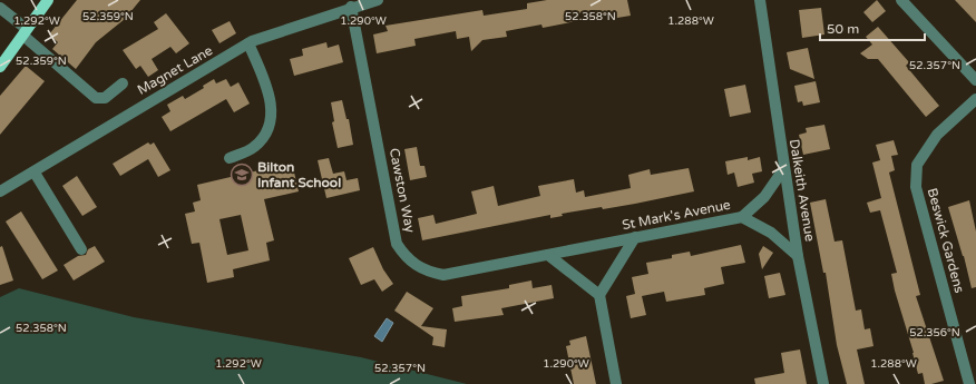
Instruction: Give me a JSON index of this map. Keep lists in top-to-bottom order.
{
  "streets": {
    "street": [
      "Magnet Lane",
      "Cawston Way",
      "Dalkeith Avenue",
      "St Mark's Avenue",
      "Beswick Gardens"
    ]
  },
  "crossings": [
    ["Magnet Lane", "Cawston Way"],
    ["Cawston Way", "St Mark's Avenue"],
    ["Dalkeith Avenue", "St Mark's Avenue"]
  ],
  "places": {
    "school or university": ["Bilton Infant School"]
  },
  "scale_bar": "50 m",
  "coordinates": [
    "52.359°N",
    "52.358°N",
    "1.292°W",
    "1.290°W",
    "1.288°W",
    "52.357°N",
    "52.356°N"
  ]
}
